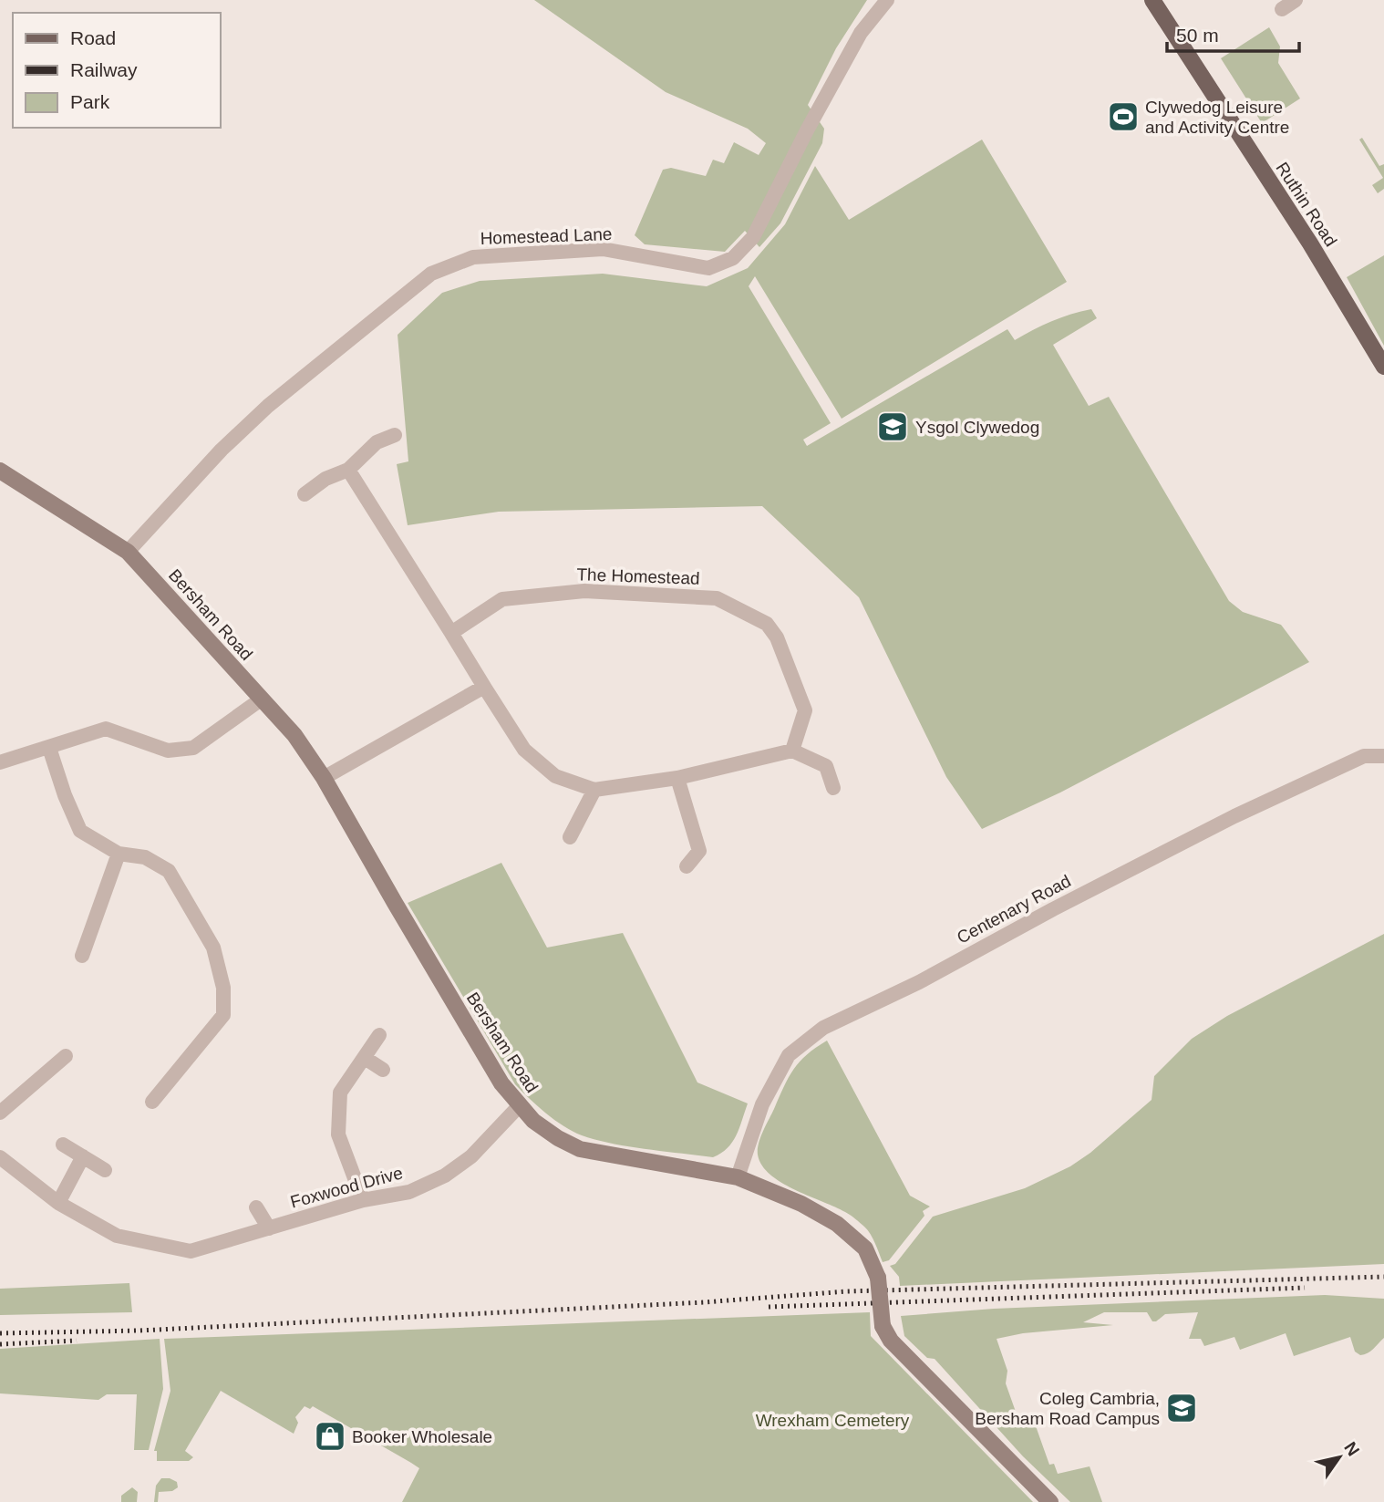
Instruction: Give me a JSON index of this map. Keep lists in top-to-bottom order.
{
  "streets": {
    "main road": ["Ruthin Road", "Bersham Road"],
    "street": [
      "Homestead Lane",
      "The Homestead",
      "Centenary Road",
      "Foxwood Drive"
    ]
  },
  "crossings": [
    ["Homestead Lane", "Bersham Road"],
    ["Bersham Road", "Centenary Road"],
    ["Bersham Road", "Foxwood Drive"]
  ],
  "parks": ["Wrexham Cemetery"],
  "places": {
    "sports": ["Clywedog Leisure and Activity Centre"],
    "school or university": ["Ysgol Clywedog", "Coleg Cambria, Bersham Road Campus"],
    "shop": ["Booker Wholesale"]
  },
  "legend": ["Road", "Railway", "Park"],
  "scale_bar": "50 m",
  "north": "top right"
}
